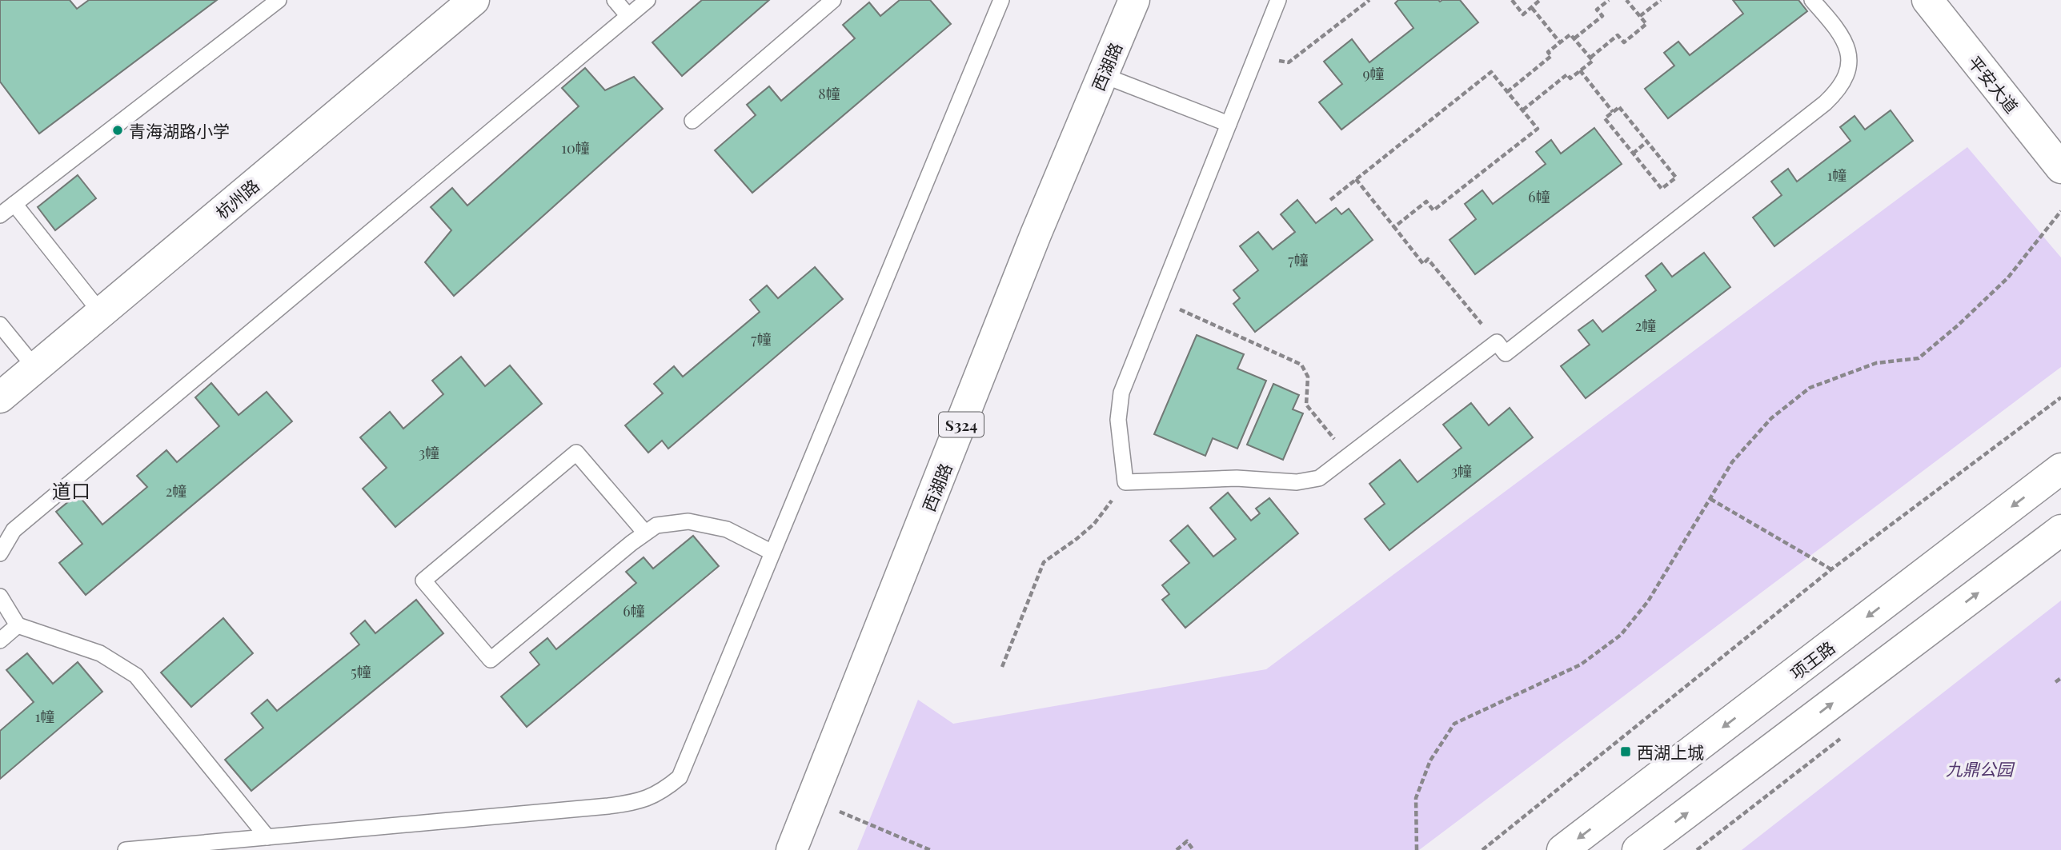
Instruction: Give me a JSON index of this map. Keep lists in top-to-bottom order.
{
  "streets": {
    "main road": [
      "西湖路",
      "平安大道",
      "杭州路",
      "S324",
      "项王路"
    ]
  },
  "districts": ["道口"],
  "parks": ["九鼎公园"],
  "places": {
    "other": ["青海湖路小学"],
    "transit": ["西湖上城"]
  },
  "house_numbers": [
    "9幢",
    "8幢",
    "10幢",
    "1幢",
    "6幢",
    "7幢",
    "2幢",
    "7幢",
    "3幢",
    "3幢",
    "2幢",
    "6幢",
    "5幢",
    "1幢"
  ]
}
